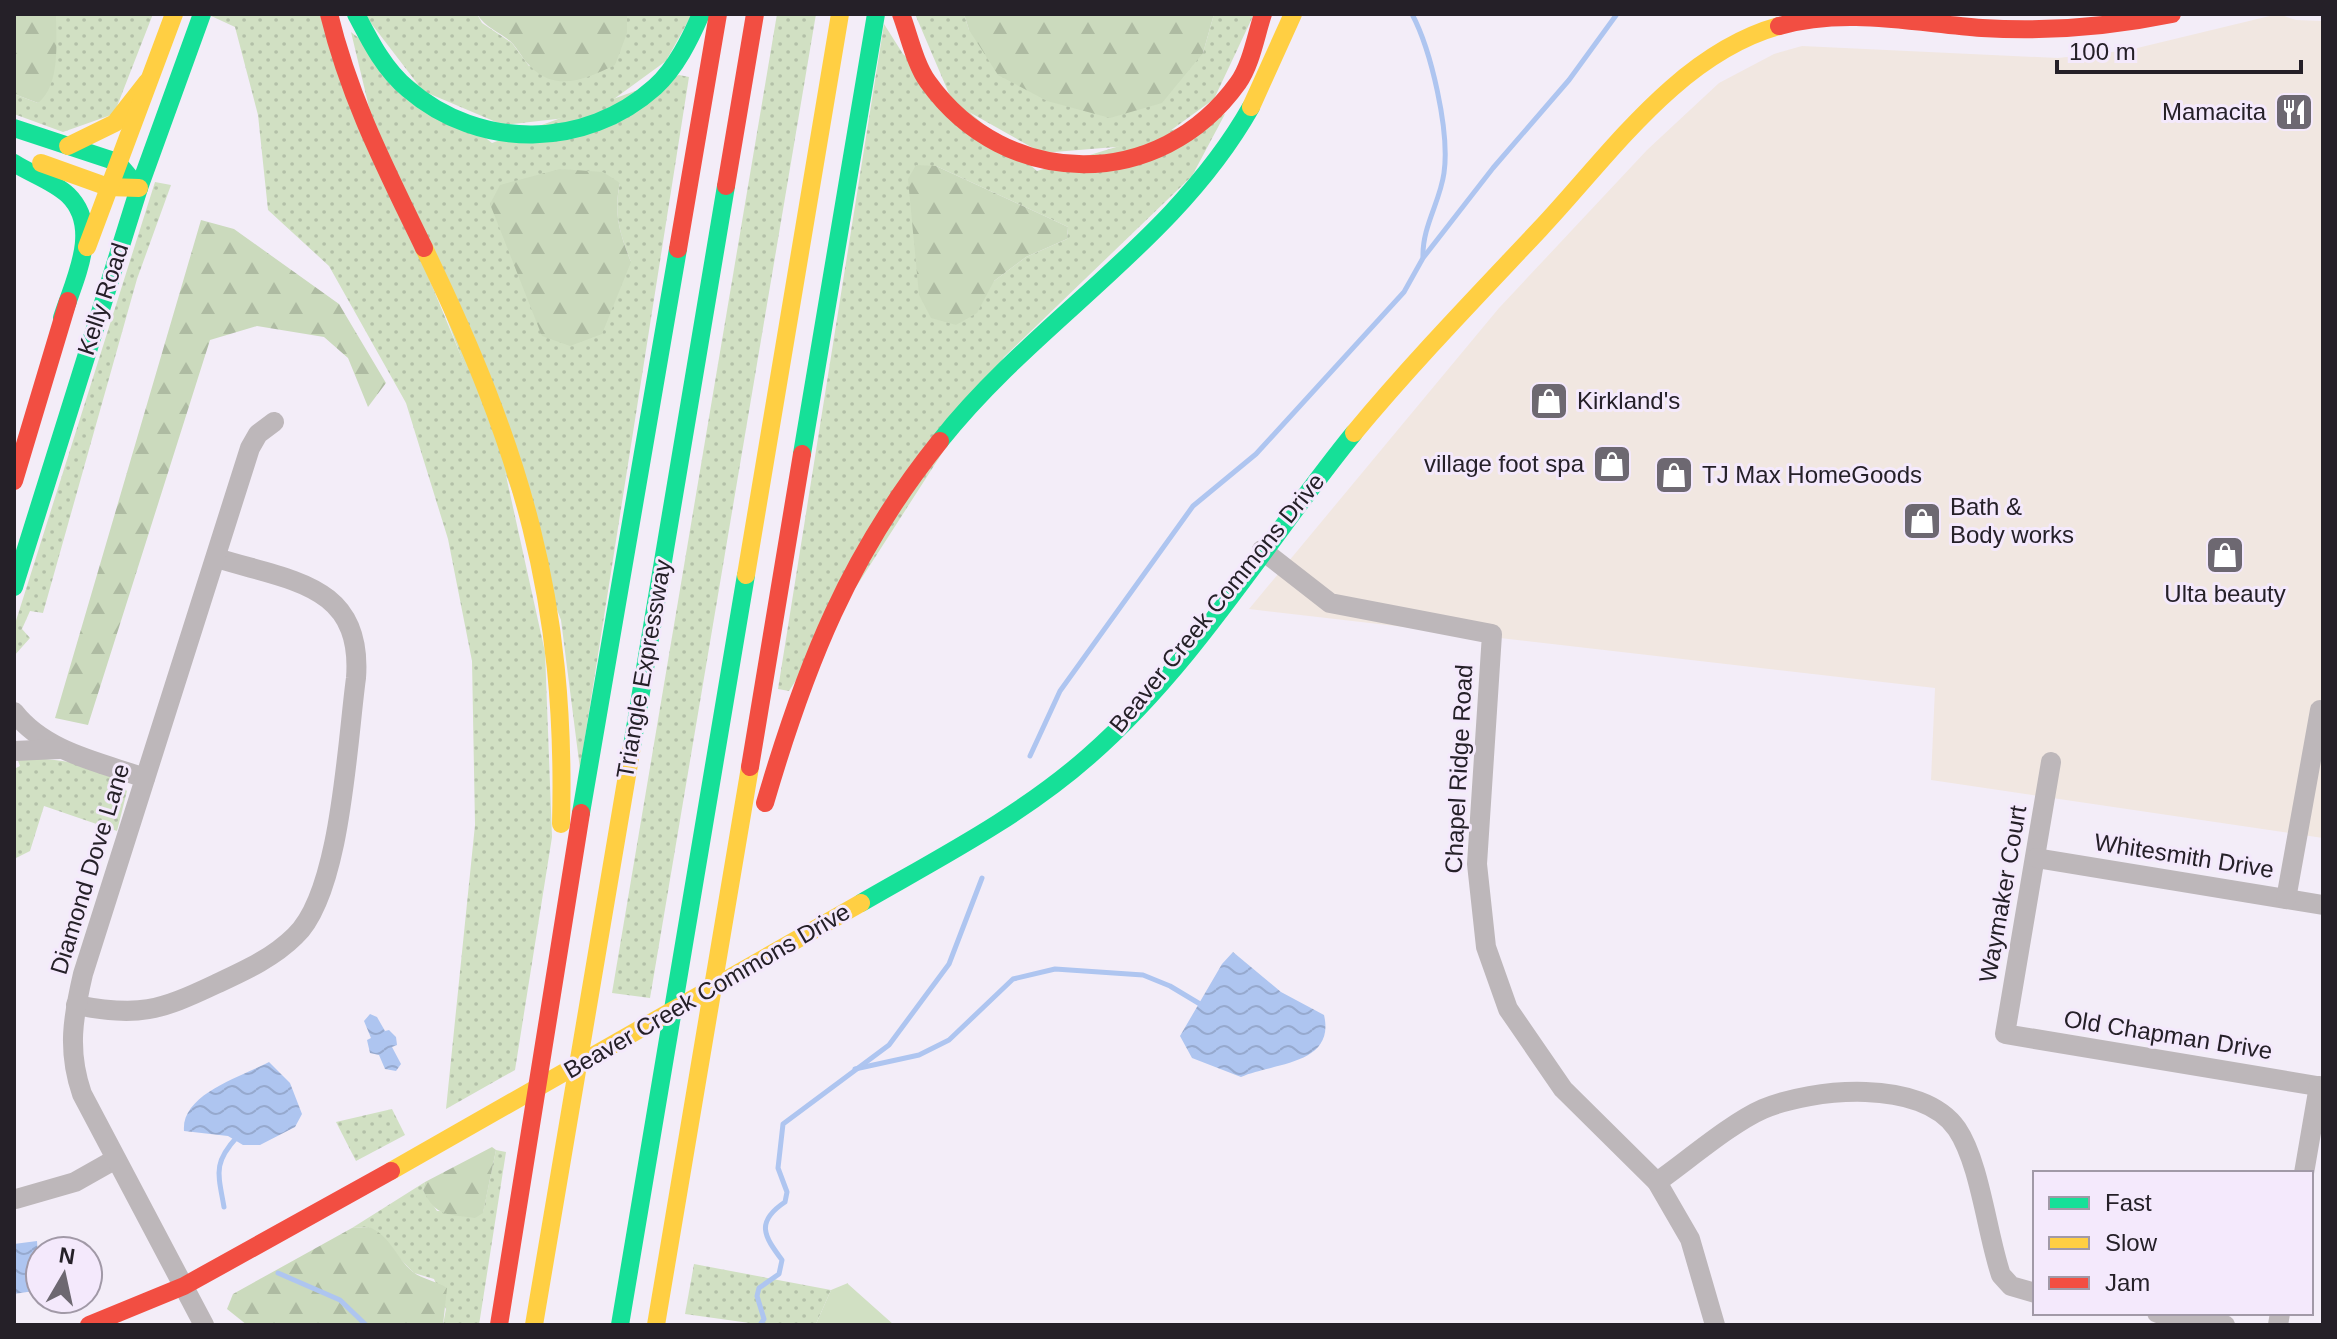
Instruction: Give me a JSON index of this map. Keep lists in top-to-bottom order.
{
  "streets": {
    "main road": ["Kelly Road", "Beaver Creek Commons Drive", "Triangle Expressway"],
    "street": [
      "Chapel Ridge Road",
      "Whitesmith Drive",
      "Diamond Dove Lane",
      "Waymaker Court",
      "Old Chapman Drive"
    ]
  },
  "crossings": [
    ["Beaver Creek Commons Drive", "Chapel Ridge Road"],
    ["Beaver Creek Commons Drive", "Diamond Dove Lane"],
    ["Whitesmith Drive", "Waymaker Court"],
    ["Waymaker Court", "Old Chapman Drive"]
  ],
  "places": {
    "restaurant": ["Mamacita"],
    "shop": [
      "Kirkland's",
      "village foot spa",
      "TJ Max HomeGoods",
      "Bath & Body works",
      "Ulta beauty"
    ]
  },
  "legend": ["Fast", "Slow", "Jam"],
  "scale_bar": "100 m",
  "north": "top"
}
